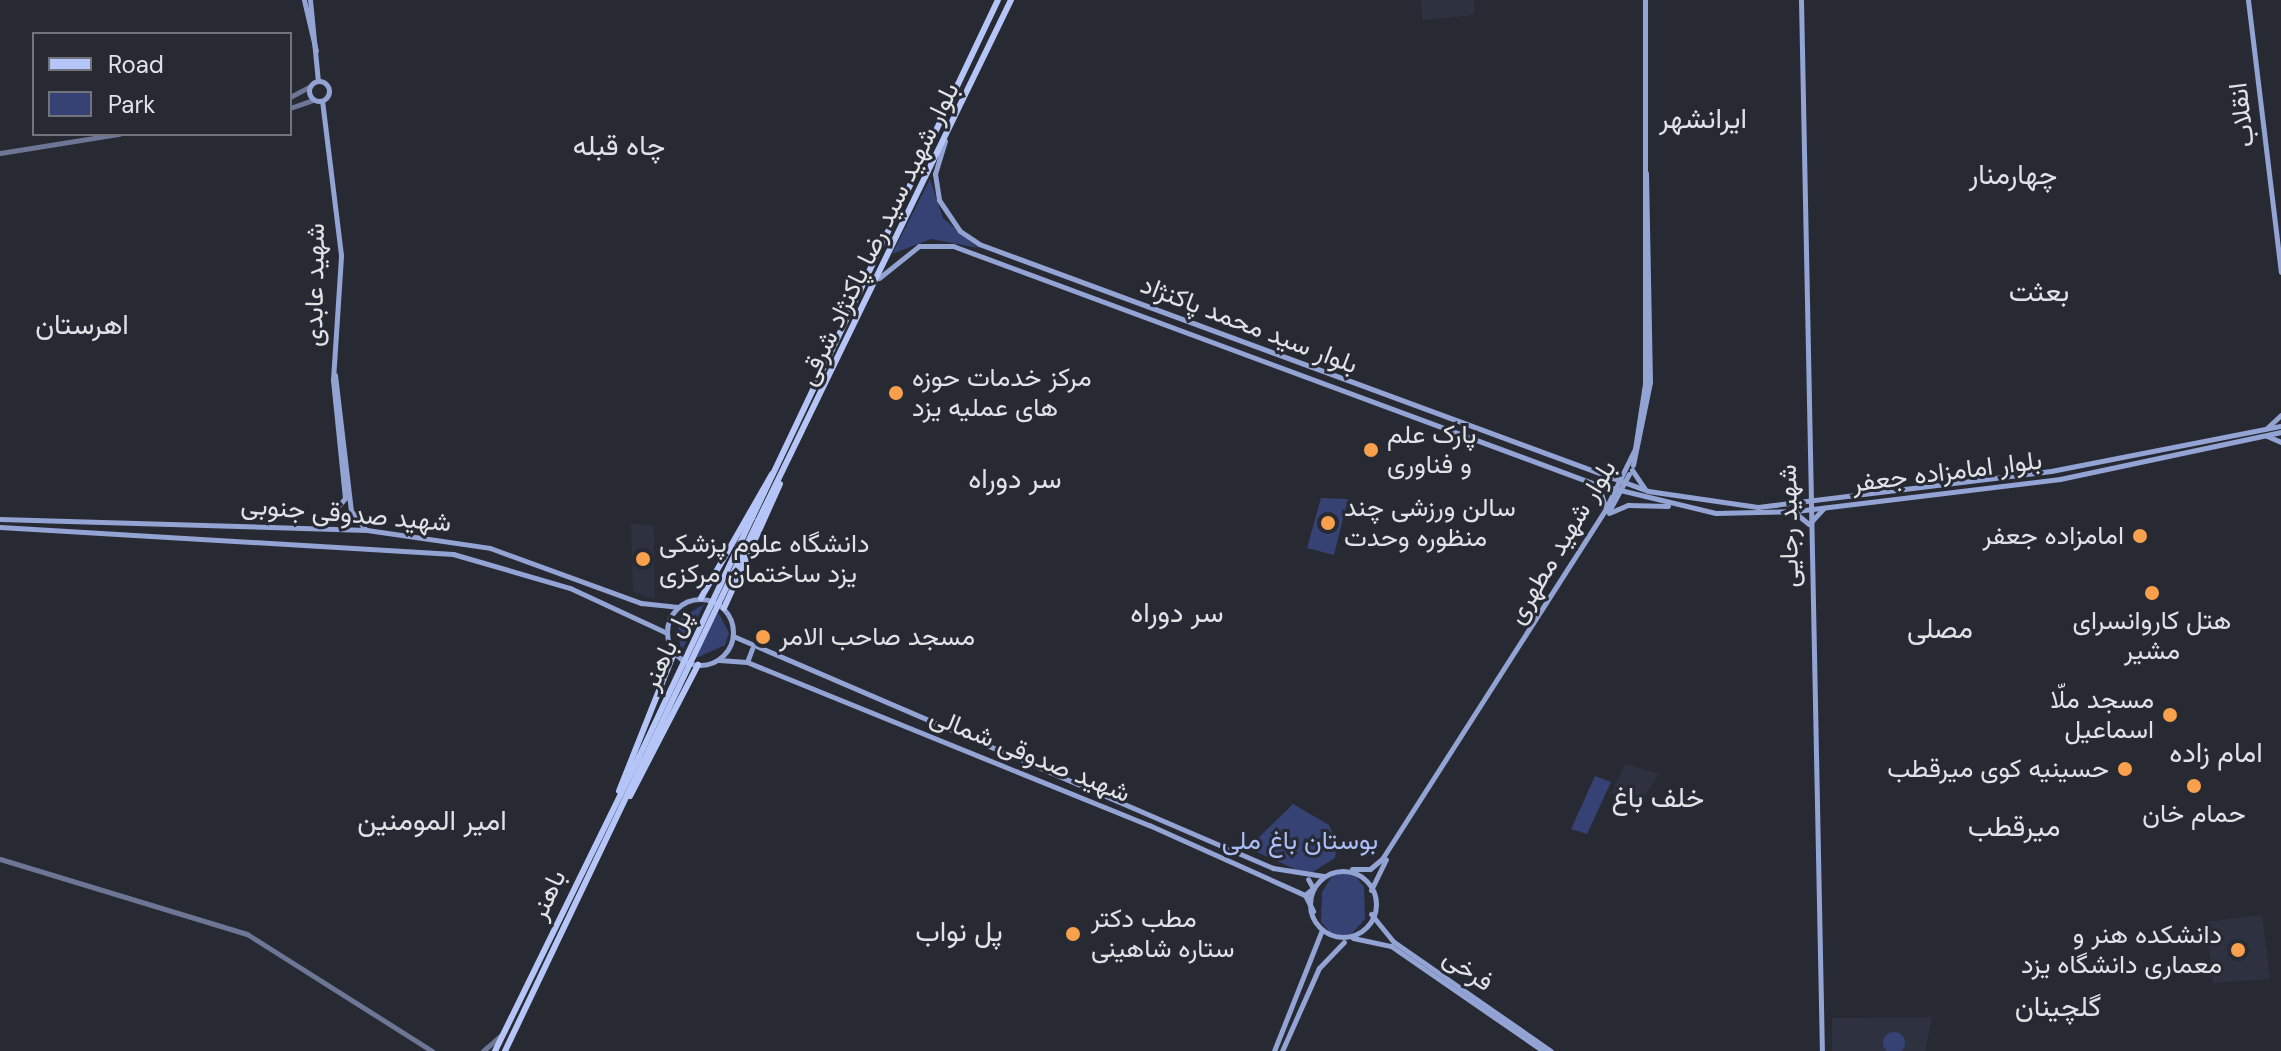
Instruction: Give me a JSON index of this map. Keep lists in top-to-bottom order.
{
  "streets": {
    "main road": [
      "انقلاب",
      "بلوار شهید سید رضا پاکنژاد شرقی",
      "شهید عابدی",
      "بلوار سید محمد پاکنژاد",
      "بلوار امامزاده جعفر",
      "شهید صدوقی جنوبی",
      "شهید رجایی",
      "بلوار شهید مطهری",
      "پل باهنر",
      "شهید صدوقی شمالی",
      "باهنر",
      "فرخی"
    ]
  },
  "crossings": [
    ["بلوار شهید سید رضا پاکنژاد شرقی", "بلوار سید محمد پاکنژاد"],
    ["بلوار شهید سید رضا پاکنژاد شرقی", "پل باهنر"],
    ["شهید عابدی", "شهید صدوقی جنوبی"],
    ["بلوار سید محمد پاکنژاد", "بلوار امامزاده جعفر"],
    ["بلوار سید محمد پاکنژاد", "بلوار شهید مطهری"],
    ["بلوار امامزاده جعفر", "شهید رجایی"],
    ["بلوار امامزاده جعفر", "بلوار شهید مطهری"],
    ["شهید صدوقی جنوبی", "شهید صدوقی شمالی"],
    ["بلوار شهید مطهری", "فرخی"],
    ["پل باهنر", "باهنر"]
  ],
  "districts": [
    "ایرانشهر",
    "چاه قبله",
    "چهارمنار",
    "بعثت",
    "اهرستان",
    "سر دوراه",
    "سر دوراه",
    "مصلی",
    "امام زاده",
    "خلف باغ",
    "امیر المومنین",
    "میرقطب",
    "پل نواب",
    "گلچینان"
  ],
  "parks": ["بوستان باغ ملی"],
  "places": [
    "مرکز خدمات حوزه های عملیه یزد",
    "پارک علم و فناوری",
    "سالن ورزشی چند منظوره وحدت",
    "امامزاده جعفر",
    "دانشگاه علوم پزشکی یزد ساختمان مرکزی",
    "هتل کاروانسرای مشیر",
    "مسجد صاحب الامر",
    "مسجد ملّا اسماعیل",
    "حسینیه کوی میرقطب",
    "حمام خان",
    "مطب دکتر ستاره شاهینی",
    "دانشکده هنر و معماری دانشگاه یزد"
  ],
  "legend": ["Road", "Park"]
}
